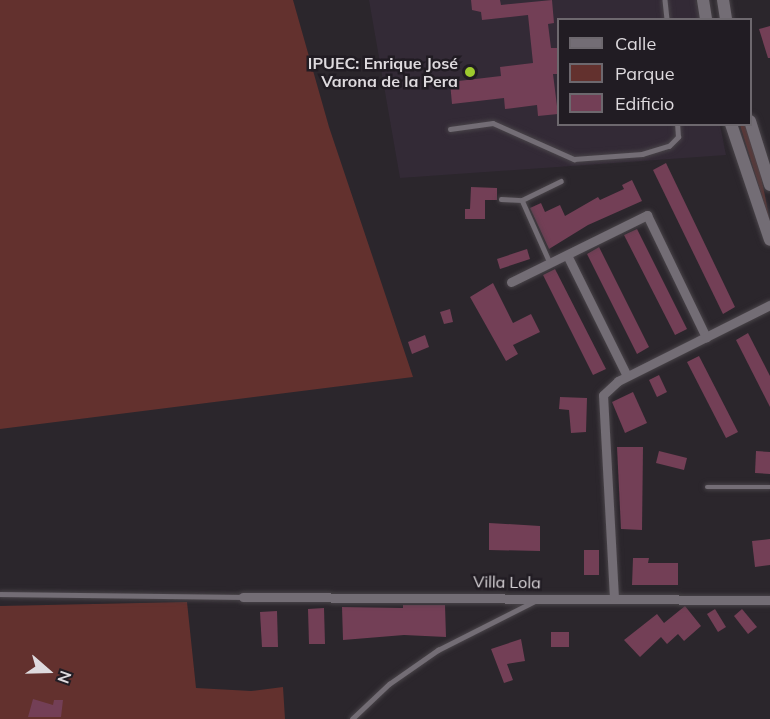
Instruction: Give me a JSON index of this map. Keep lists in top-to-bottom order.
{
  "streets": {
    "street": ["Villa Lola"]
  },
  "places": ["IPUEC: Enrique José Varona de la Pera"],
  "legend": ["Calle", "Parque", "Edificio"],
  "north": "right"
}
